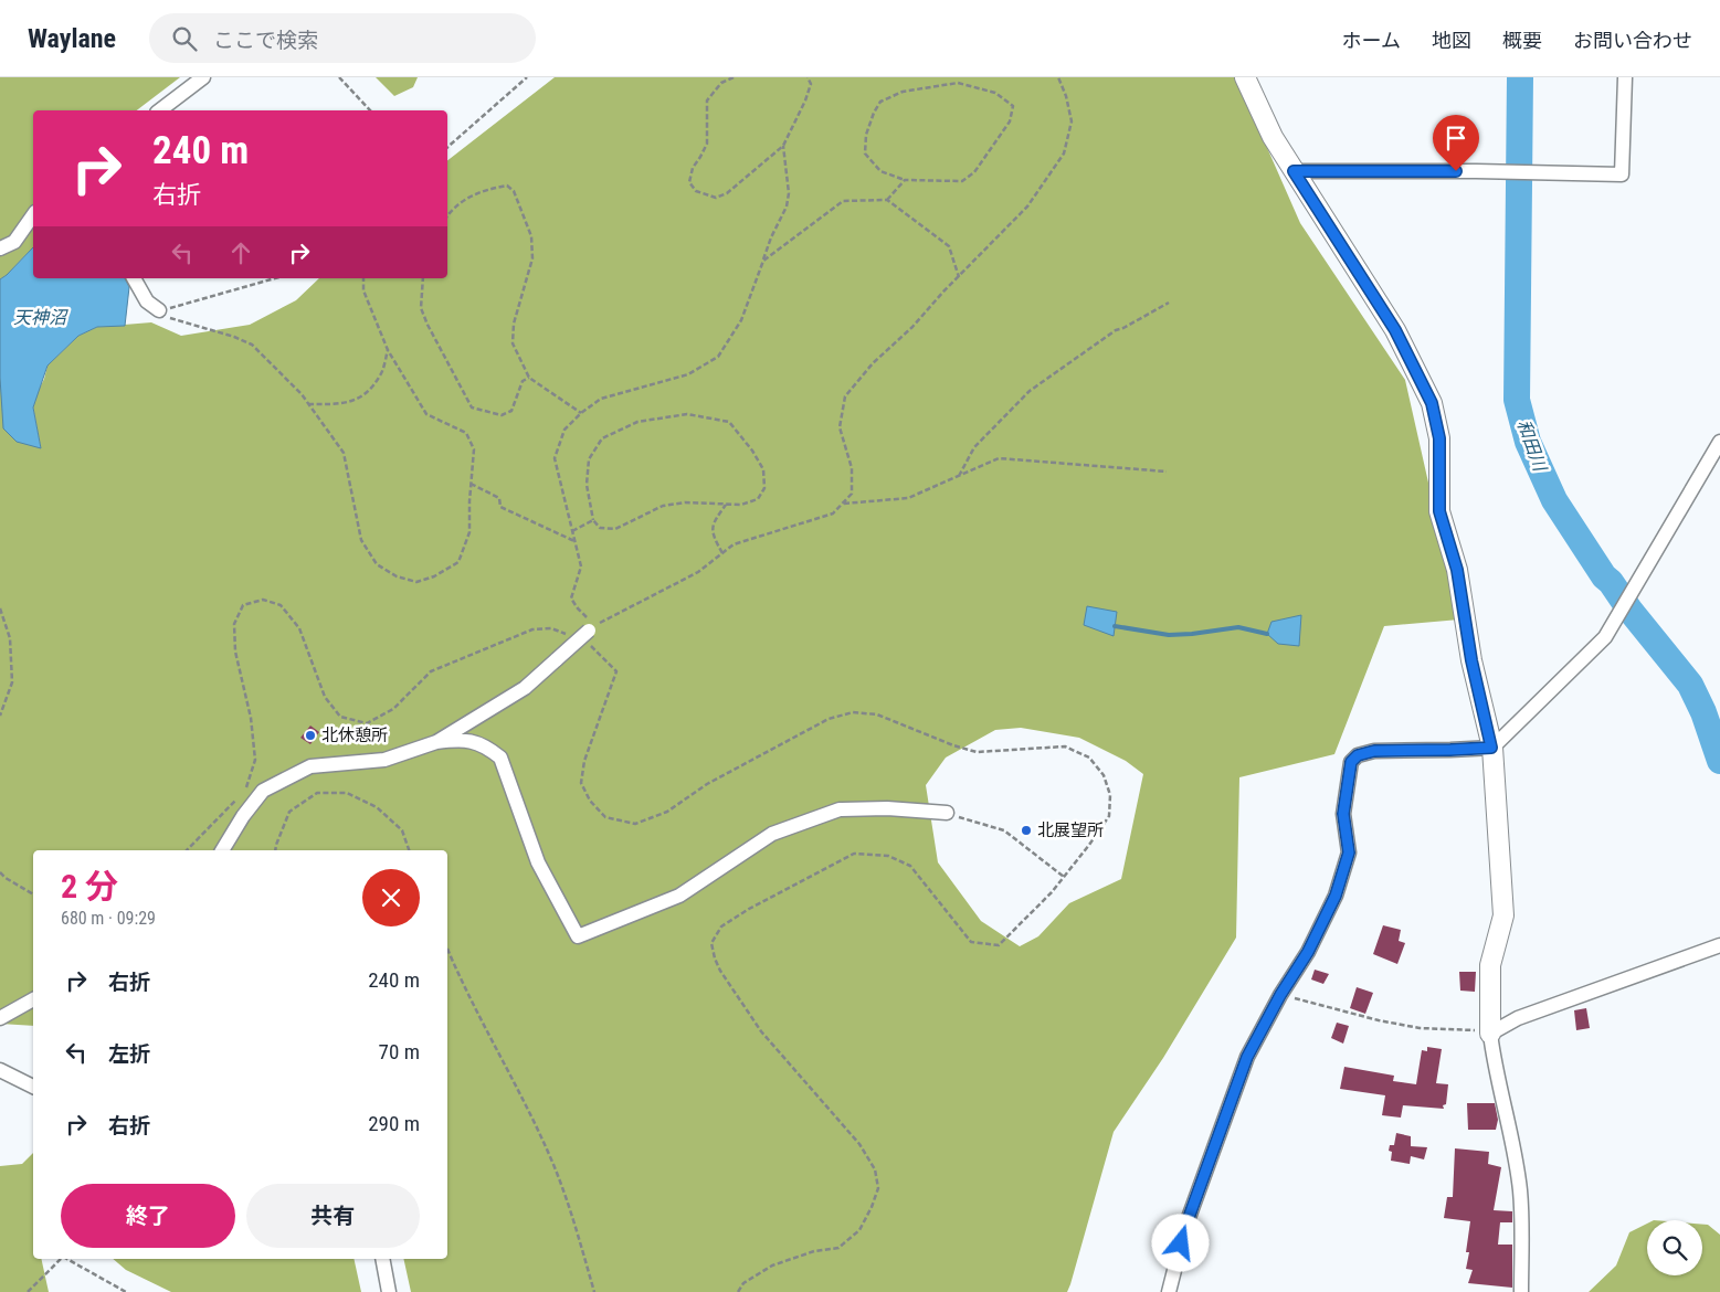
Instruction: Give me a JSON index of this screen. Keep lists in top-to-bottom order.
{
  "water": ["天神沼", "和田川"],
  "places": ["北休憩所", "北展望所"],
  "page": {
    "header": "Waylane",
    "search": "ここで検索",
    "nav": [
      "ホーム",
      "地図",
      "概要",
      "お問い合わせ"
    ],
    "turn": ["240 m", "右折"],
    "heading": ["2 分", "680 m · 09:29"],
    "list": [
      {
        "name": "右折",
        "value": "240 m"
      },
      {
        "name": "左折",
        "value": "70 m"
      },
      {
        "name": "右折",
        "value": "290 m"
      }
    ],
    "buttons": ["終了", "共有"]
  }
}
